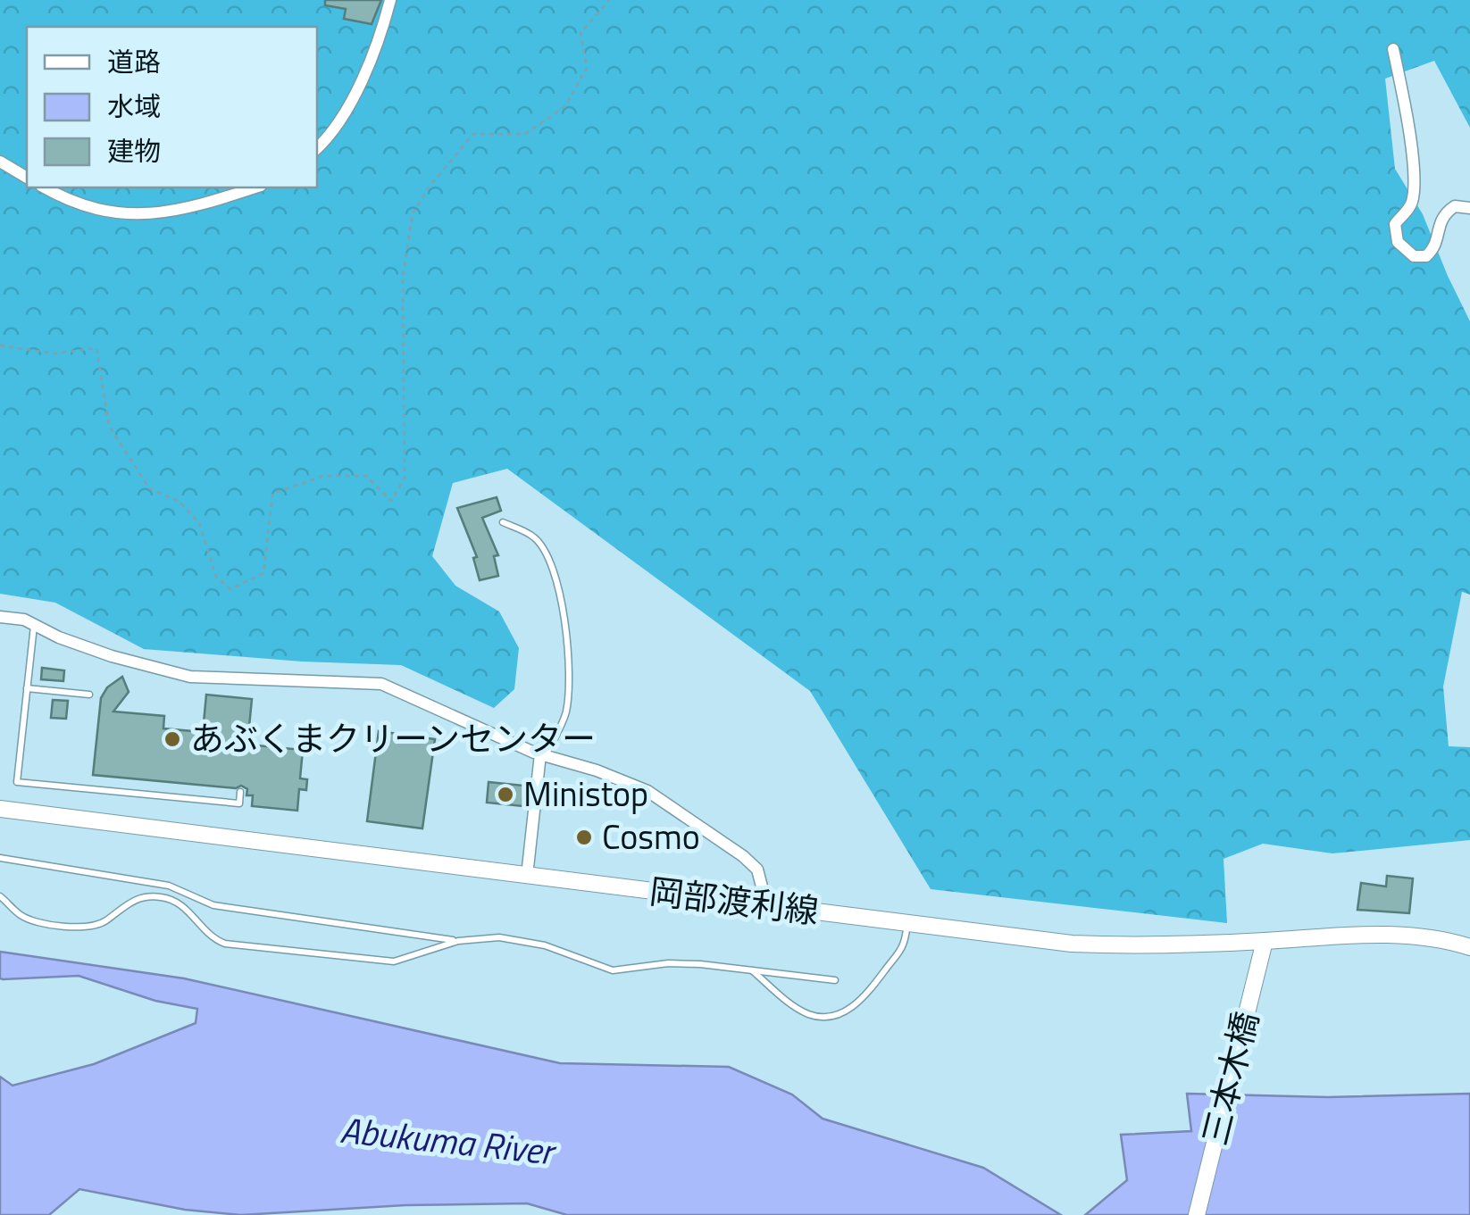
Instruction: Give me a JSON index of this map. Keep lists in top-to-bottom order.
{
  "streets": {
    "main road": ["岡部渡利線", "三本木橋"]
  },
  "crossings": [
    ["岡部渡利線", "三本木橋"]
  ],
  "water": ["Abukuma River"],
  "places": ["あぶくまクリーンセンター", "Ministop", "Cosmo"],
  "legend": ["道路", "水域", "建物"]
}
